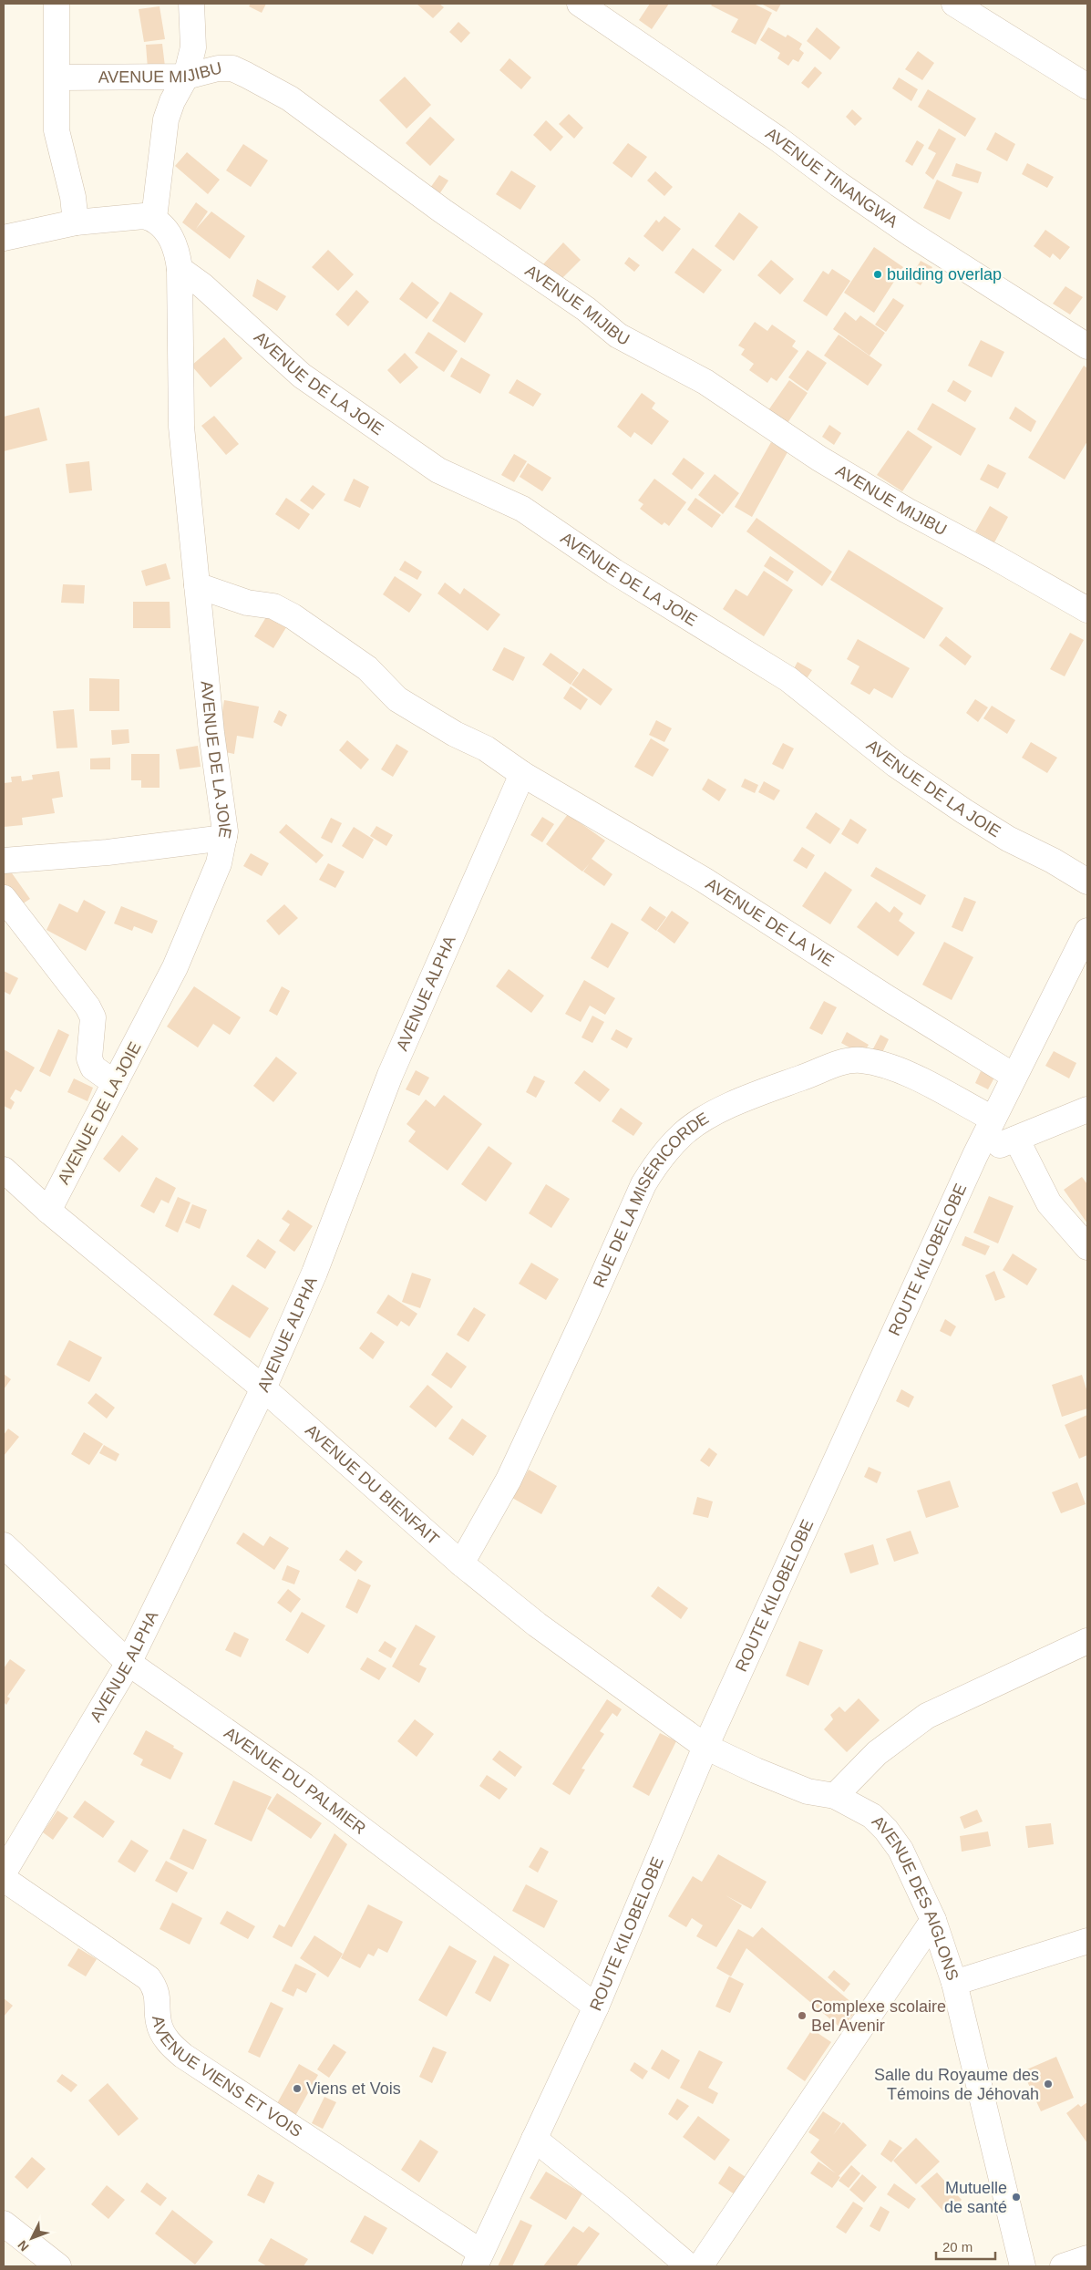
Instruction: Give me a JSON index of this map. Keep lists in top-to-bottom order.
{
  "streets": {
    "street": [
      "AVENUE MIJIBU",
      "AVENUE TINANGWA",
      "AVENUE DE LA JOIE",
      "AVENUE DE LA VIE",
      "AVENUE ALPHA",
      "RUE DE LA MISÉRICORDE",
      "ROUTE KILOBELOBE",
      "AVENUE DU BIENFAIT",
      "AVENUE DU PALMIER",
      "AVENUE DES AIGLONS",
      "AVENUE VIENS ET VOIS"
    ]
  },
  "crossings": [
    ["AVENUE DE LA JOIE", "AVENUE DE LA VIE"],
    ["AVENUE DE LA JOIE", "AVENUE DU BIENFAIT"],
    ["AVENUE DE LA VIE", "AVENUE ALPHA"],
    ["AVENUE DE LA VIE", "ROUTE KILOBELOBE"],
    ["AVENUE ALPHA", "AVENUE DU BIENFAIT"],
    ["AVENUE ALPHA", "AVENUE DU PALMIER"],
    ["RUE DE LA MISÉRICORDE", "ROUTE KILOBELOBE"],
    ["RUE DE LA MISÉRICORDE", "AVENUE DU BIENFAIT"],
    ["ROUTE KILOBELOBE", "AVENUE DU BIENFAIT"],
    ["ROUTE KILOBELOBE", "AVENUE DU PALMIER"],
    ["ROUTE KILOBELOBE", "AVENUE DES AIGLONS"],
    ["ROUTE KILOBELOBE", "AVENUE VIENS ET VOIS"],
    ["AVENUE DU BIENFAIT", "AVENUE DES AIGLONS"]
  ],
  "places": [
    "building overlap",
    "Complexe scolaire Bel Avenir",
    "Salle du Royaume des Témoins de Jéhovah",
    "Viens et Vois",
    "Mutuelle de santé"
  ],
  "scale_bar": "20 m",
  "north": "bottom left"
}
